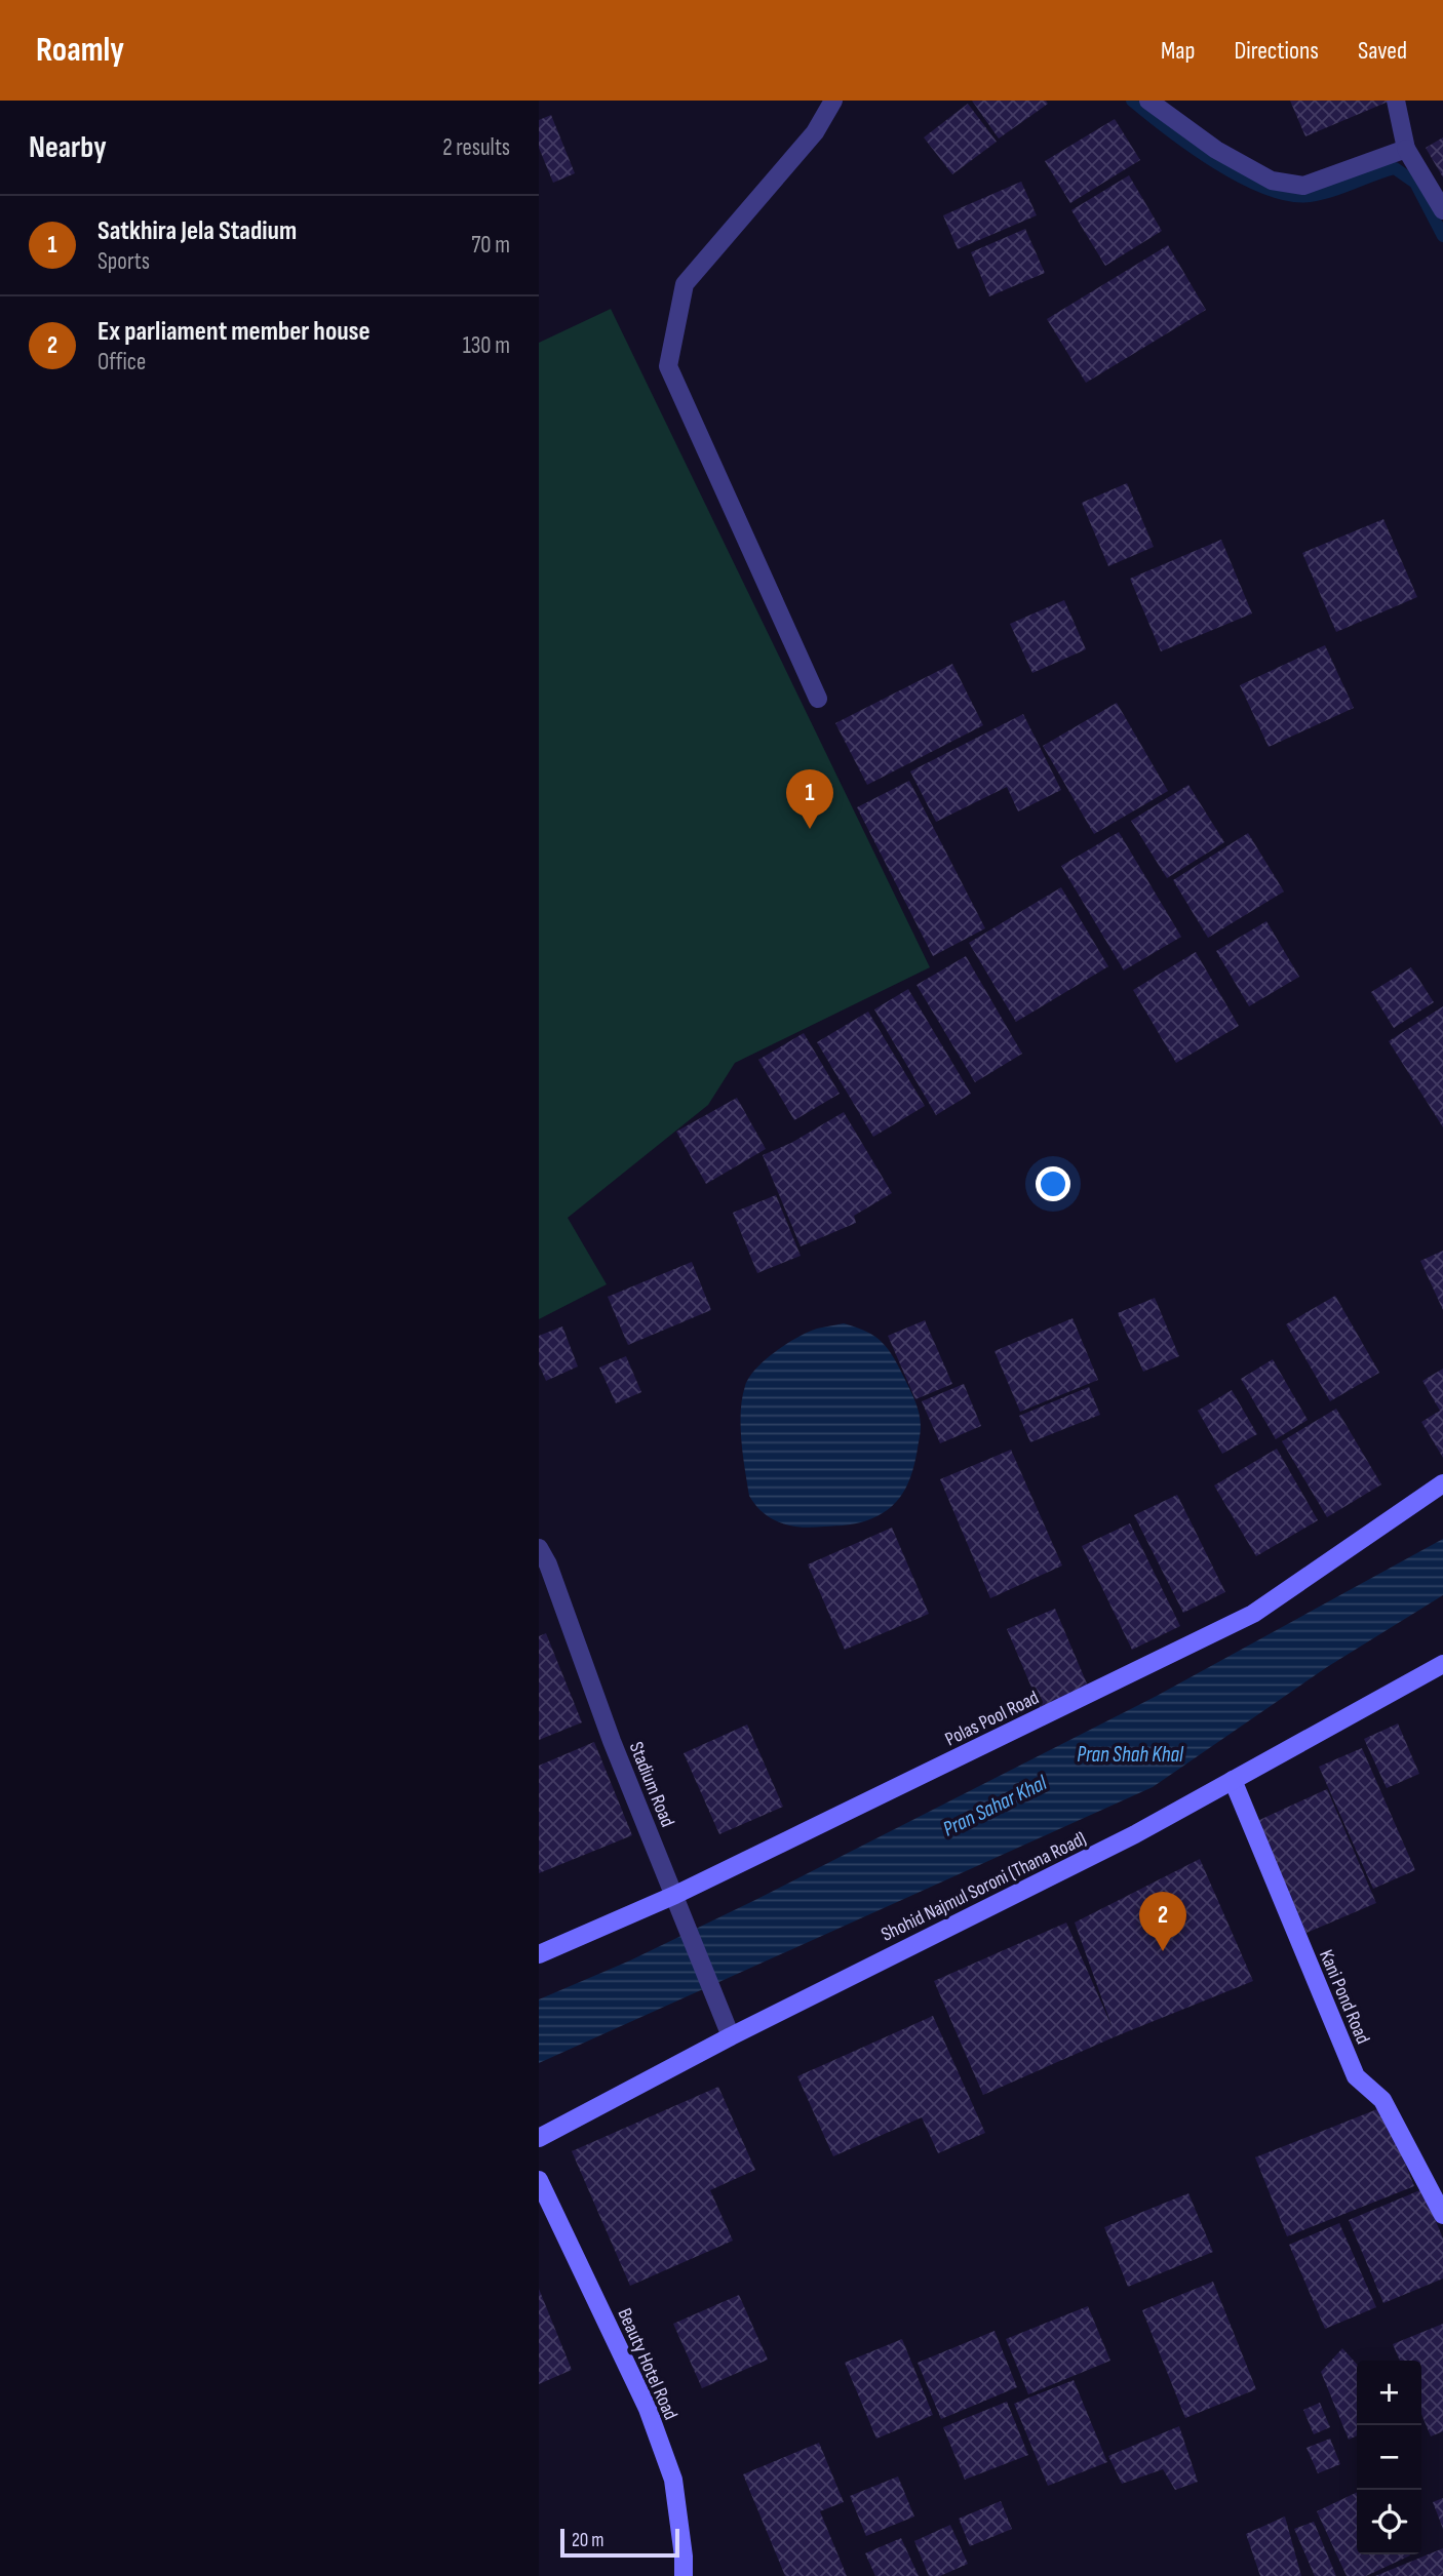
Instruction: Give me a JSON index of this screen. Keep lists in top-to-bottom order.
{
  "streets": {
    "street": [
      "Polas Pool Road",
      "Stadium Road",
      "Shohid Najmul Soroni (Thana Road)",
      "Kani Pond Road",
      "Beauty Hotel Road"
    ]
  },
  "crossings": [
    ["Polas Pool Road", "Stadium Road"],
    ["Stadium Road", "Shohid Najmul Soroni (Thana Road)"],
    ["Shohid Najmul Soroni (Thana Road)", "Kani Pond Road"]
  ],
  "water": ["Pran Shah Khal", "Pran Sahar Khal"],
  "scale_bar": "20 m",
  "page": {
    "header": "Roamly",
    "nav": ["Map", "Directions", "Saved"],
    "heading": ["Nearby", "2 results"],
    "list": [
      {
        "mark": "1",
        "name": "Satkhira Jela Stadium",
        "note": "Sports",
        "value": "70 m"
      },
      {
        "mark": "2",
        "name": "Ex parliament member house",
        "note": "Office",
        "value": "130 m"
      }
    ],
    "pins": ["1", "2"],
    "map_buttons": ["+", "−"],
    "scale": "20 m"
  }
}
